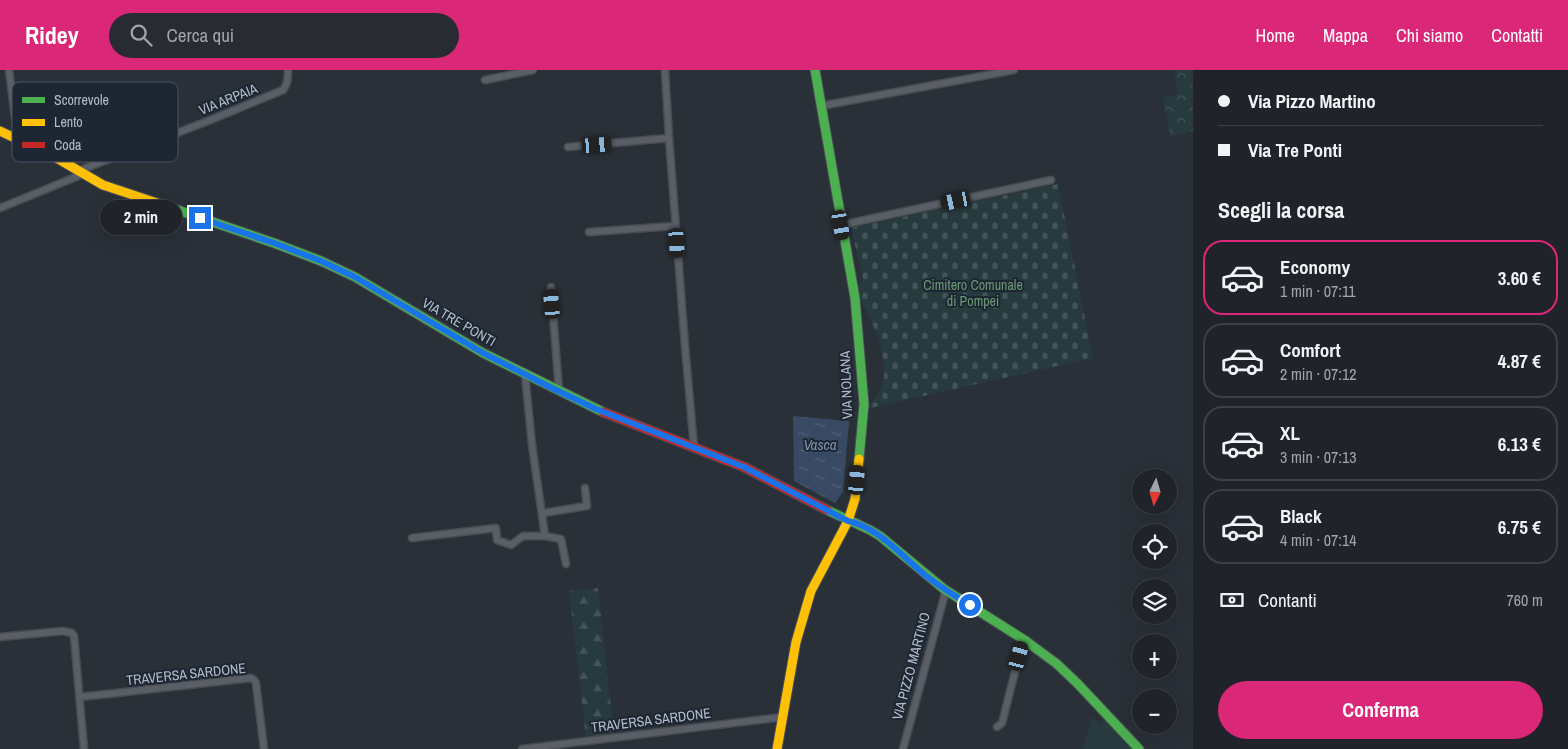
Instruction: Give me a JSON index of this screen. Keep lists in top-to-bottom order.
{
  "streets": {
    "street": [
      "VIA ARPAIA",
      "VIA TRE PONTI",
      "VIA NOLANA",
      "VIA PIZZO MARTINO",
      "TRAVERSA SARDONE"
    ]
  },
  "crossings": [
    ["VIA ARPAIA", "VIA TRE PONTI"],
    ["VIA TRE PONTI", "VIA NOLANA"],
    ["VIA NOLANA", "TRAVERSA SARDONE"]
  ],
  "water": ["Vasca"],
  "parks": ["Cimitero Comunale di Pompei"],
  "legend": ["Scorrevole", "Lento", "Coda"],
  "north": "bottom",
  "page": {
    "header": "Ridey",
    "search": "Cerca qui",
    "nav": [
      "Home",
      "Mappa",
      "Chi siamo",
      "Contatti"
    ],
    "banner": ["Via Pizzo Martino", "Via Tre Ponti"],
    "heading": "Scegli la corsa",
    "bubble": "2 min",
    "list": [
      {
        "name": "Economy",
        "note": "1 min · 07:11",
        "value": "3.60 €"
      },
      {
        "name": "Comfort",
        "note": "2 min · 07:12",
        "value": "4.87 €"
      },
      {
        "name": "XL",
        "note": "3 min · 07:13",
        "value": "6.13 €"
      },
      {
        "name": "Black",
        "note": "4 min · 07:14",
        "value": "6.75 €"
      }
    ],
    "map_buttons": ["+", "−"],
    "pay": ["Contanti", "760 m"],
    "buttons": "Conferma"
  }
}
